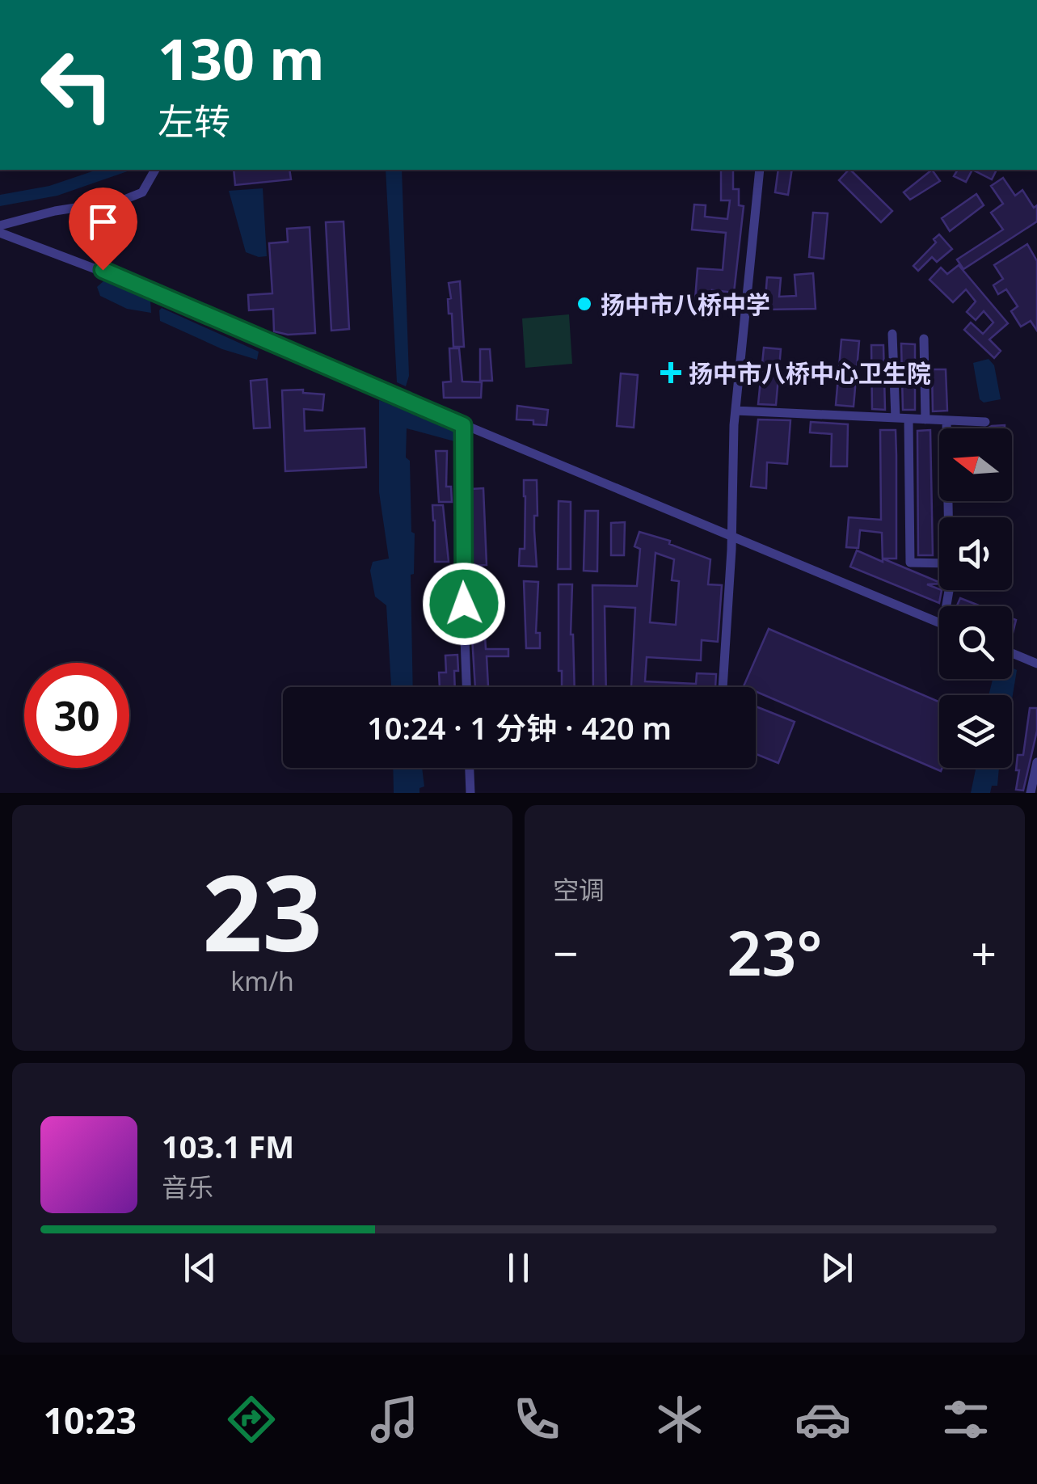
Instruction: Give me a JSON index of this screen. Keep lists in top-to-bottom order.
{
  "places": {
    "other": ["扬中市八桥中学"],
    "health": ["扬中市八桥中心卫生院"]
  },
  "north": "left",
  "page": {
    "turn": ["130 m", "左转"],
    "limit": "30",
    "trip": "10:24 · 1 分钟 · 420 m",
    "tile": [
      ["23", "km/h"],
      "空调"
    ],
    "heat": ["−", "23°", "+"],
    "song": ["103.1 FM", "音乐"],
    "tabs": "10:23"
  }
}
